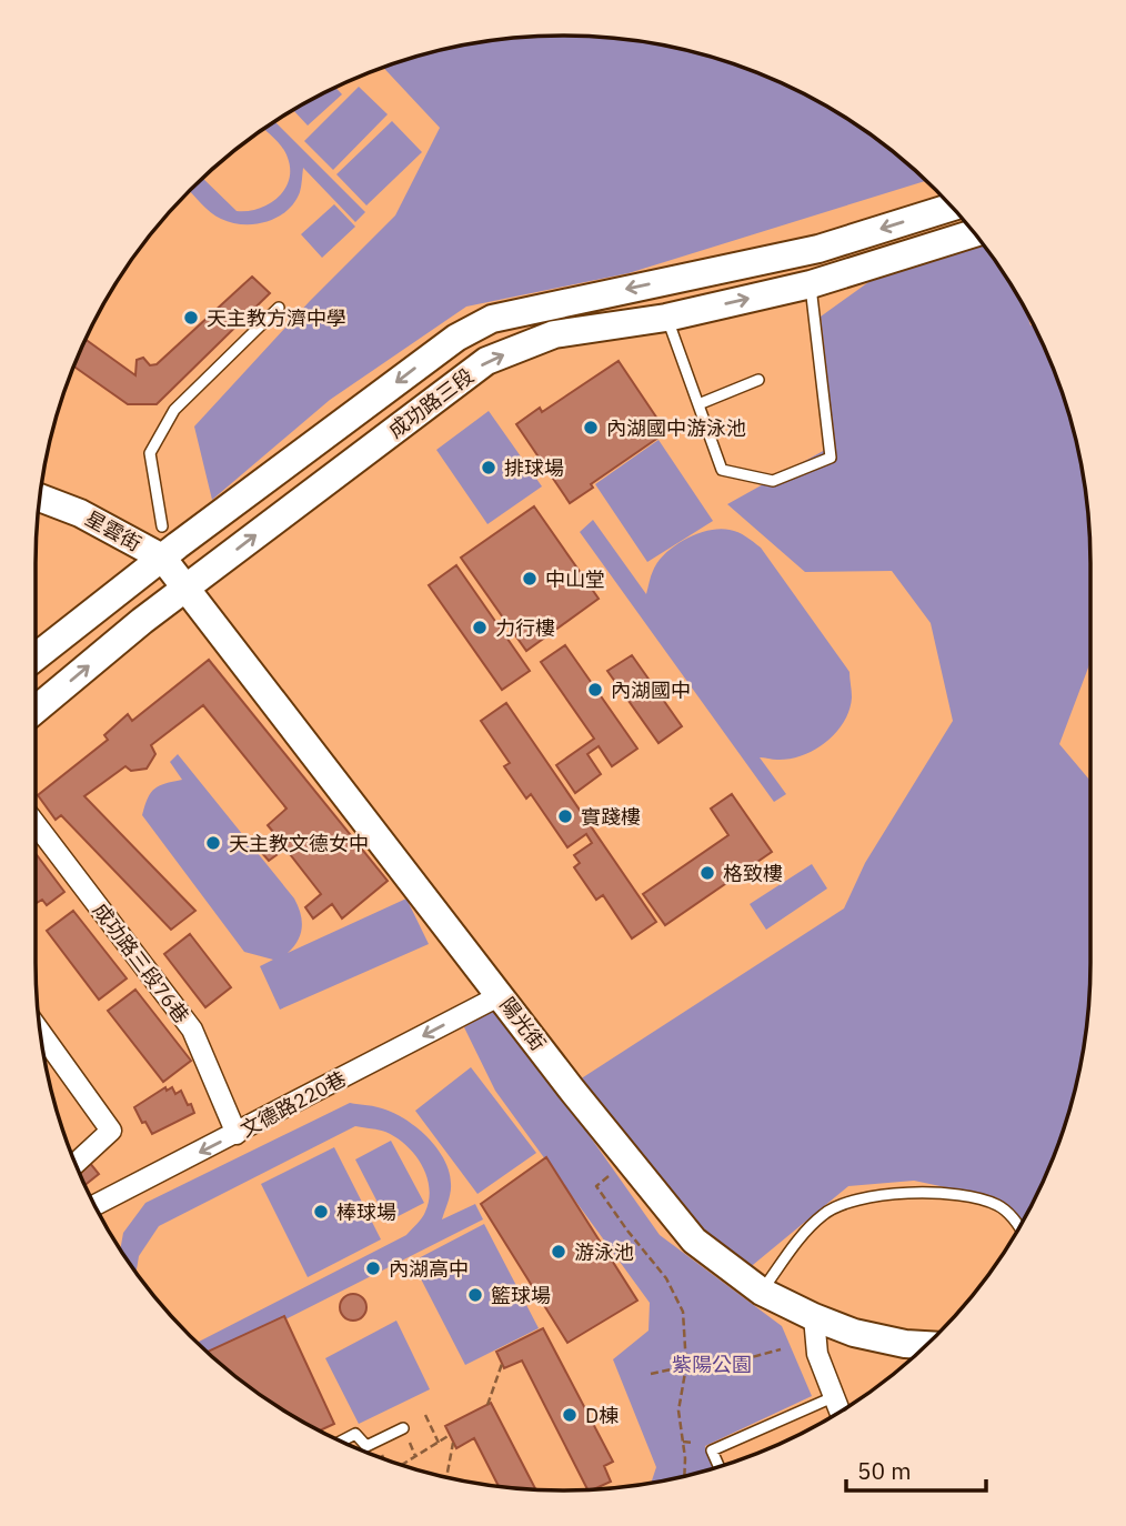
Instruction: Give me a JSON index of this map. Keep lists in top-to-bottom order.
{
  "streets": {
    "main road": ["成功路三段", "星雲街", "陽光街"],
    "street": ["成功路三段76巷", "文德路220巷"]
  },
  "crossings": [
    ["成功路三段", "星雲街"],
    ["成功路三段", "陽光街"],
    ["星雲街", "陽光街"],
    ["成功路三段76巷", "文德路220巷"],
    ["陽光街", "文德路220巷"]
  ],
  "one_way": ["文德路220巷"],
  "parks": ["紫陽公園"],
  "places": [
    "天主教方濟中學",
    "內湖國中游泳池",
    "排球場",
    "中山堂",
    "力行樓",
    "內湖國中",
    "實踐樓",
    "天主教文德女中",
    "格致樓",
    "棒球場",
    "游泳池",
    "內湖高中",
    "籃球場",
    "D棟"
  ],
  "scale_bar": "50 m"
}
